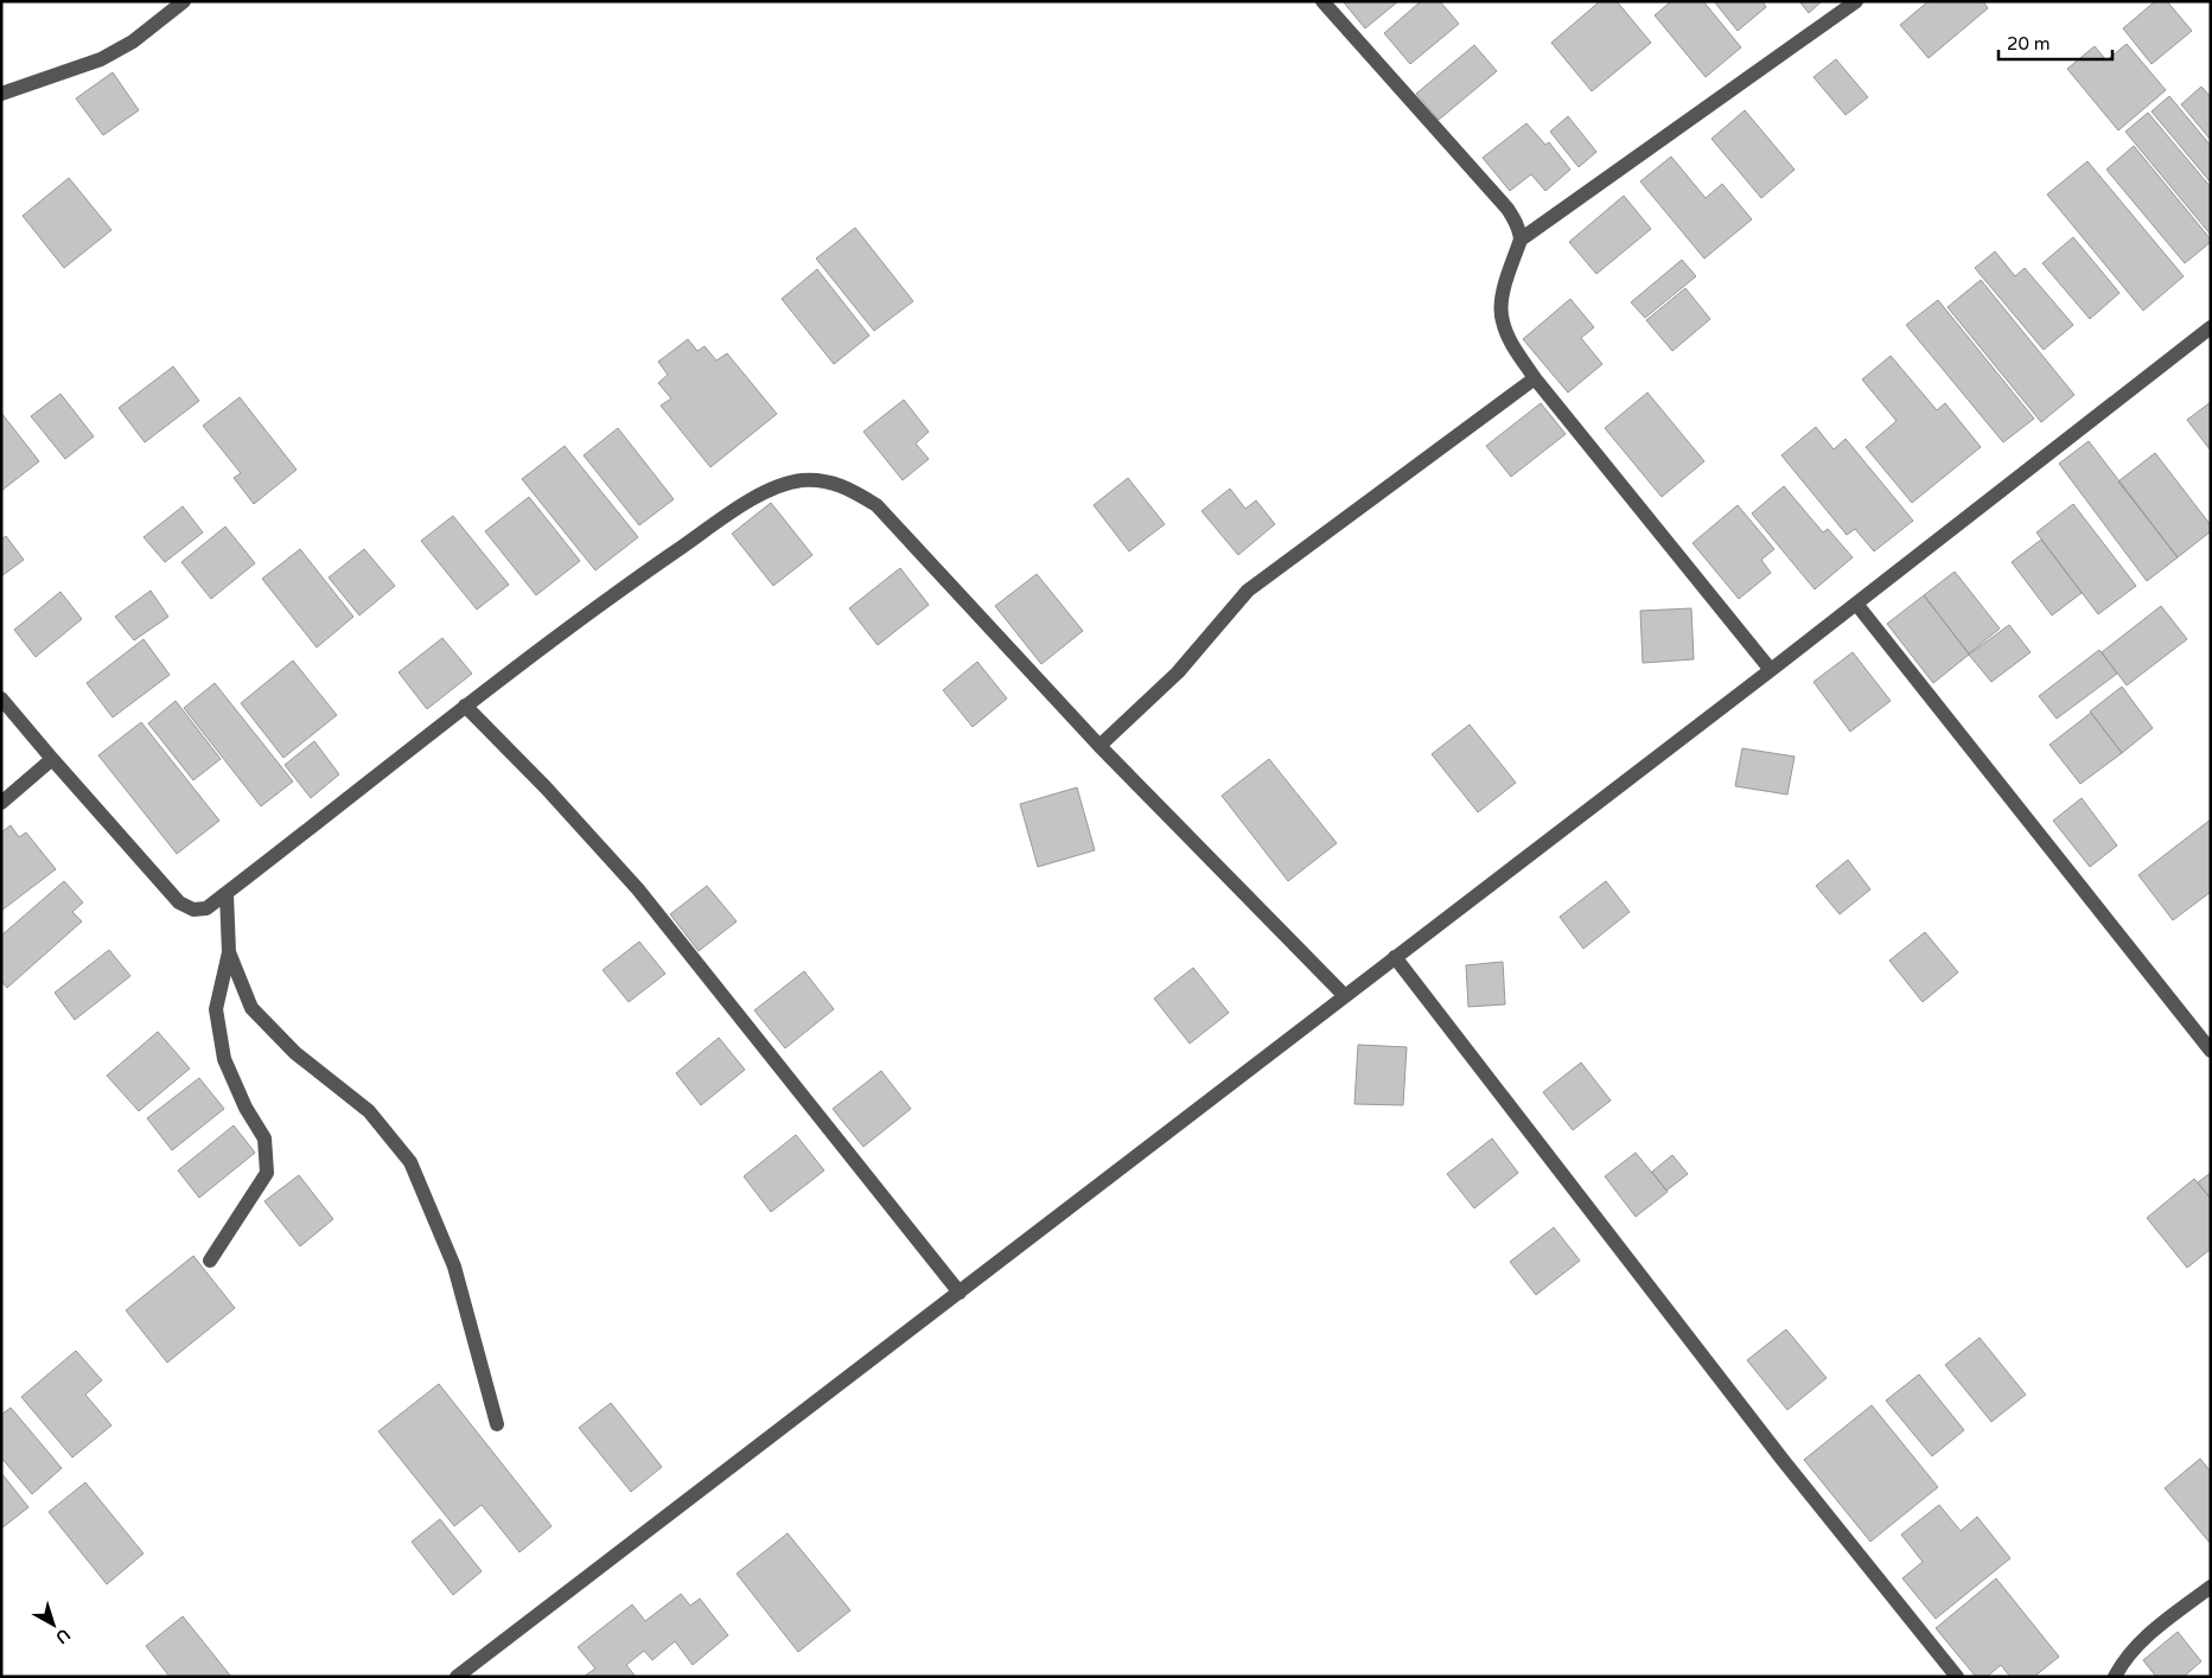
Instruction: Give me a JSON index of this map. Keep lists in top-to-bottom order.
{
  "scale_bar": "20 m",
  "north": "bottom right"
}
